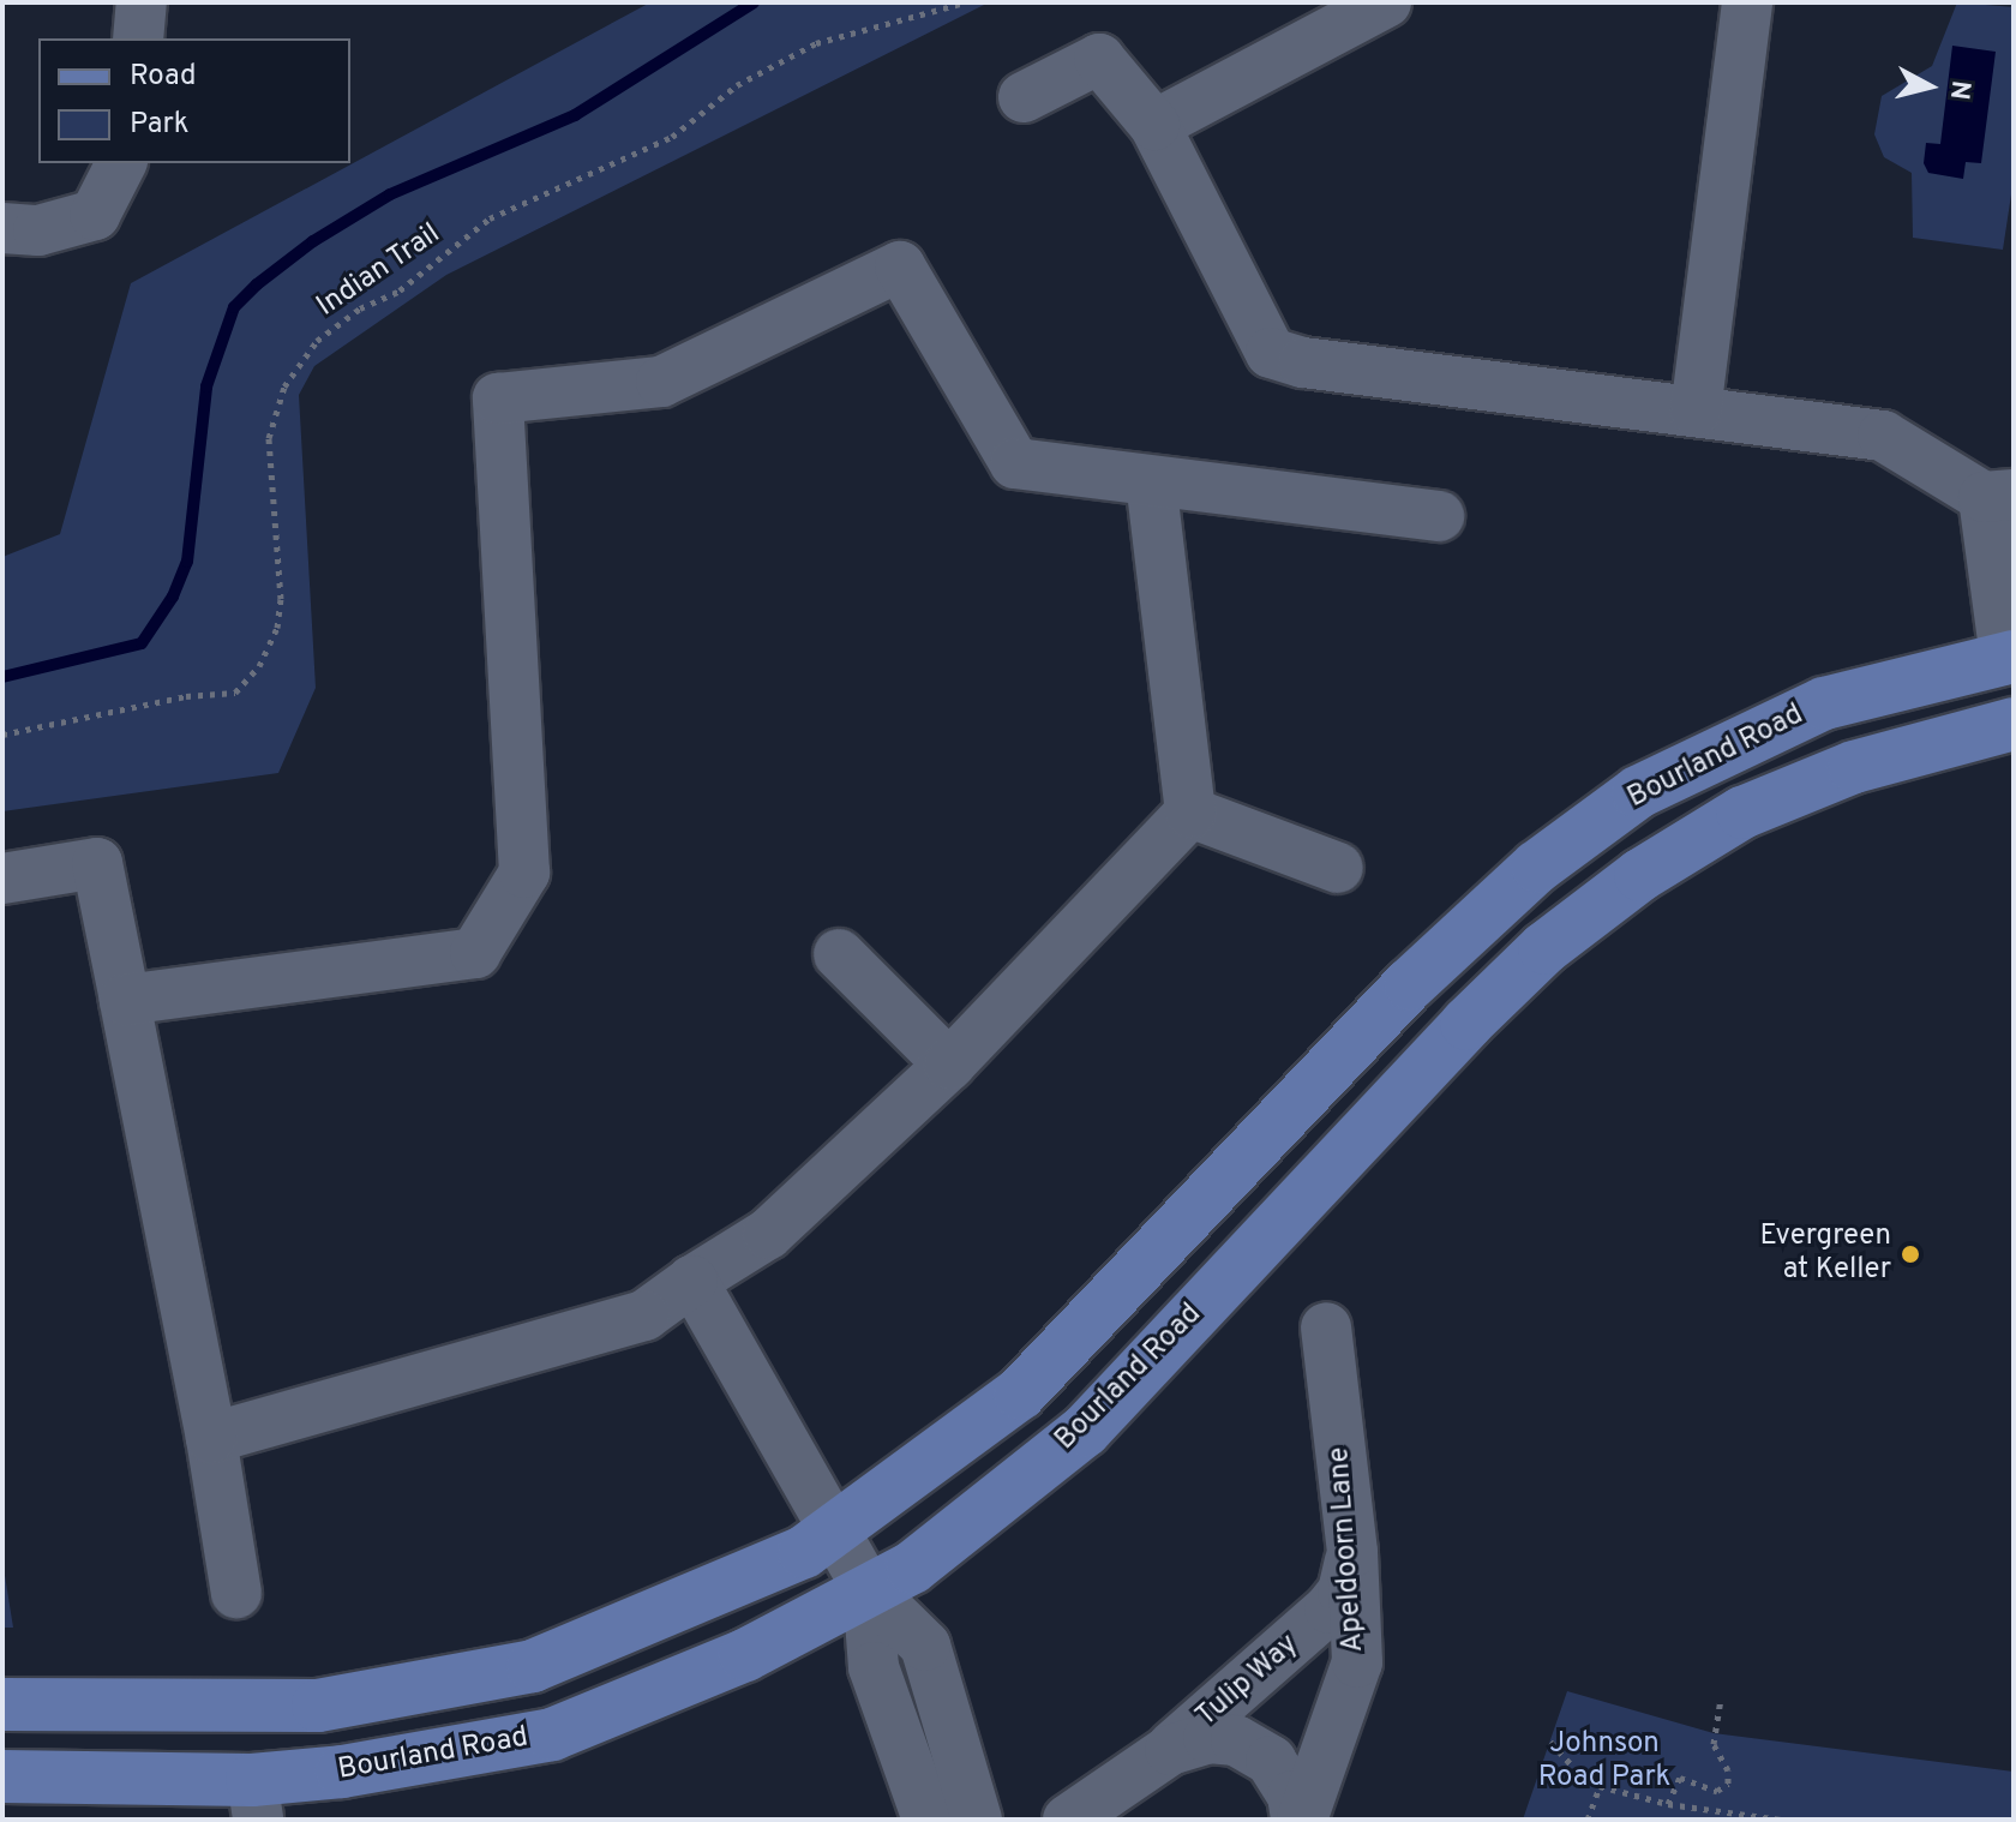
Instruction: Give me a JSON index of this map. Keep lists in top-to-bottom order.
{
  "streets": {
    "main road": ["Bourland Road"],
    "street": ["Apeldoorn Lane", "Tulip Way"],
    "path": ["Indian Trail"]
  },
  "crossings": [
    ["Apeldoorn Lane", "Tulip Way"]
  ],
  "parks": ["Johnson Road Park"],
  "places": ["Evergreen at Keller"],
  "legend": ["Road", "Park"],
  "north": "right"
}
